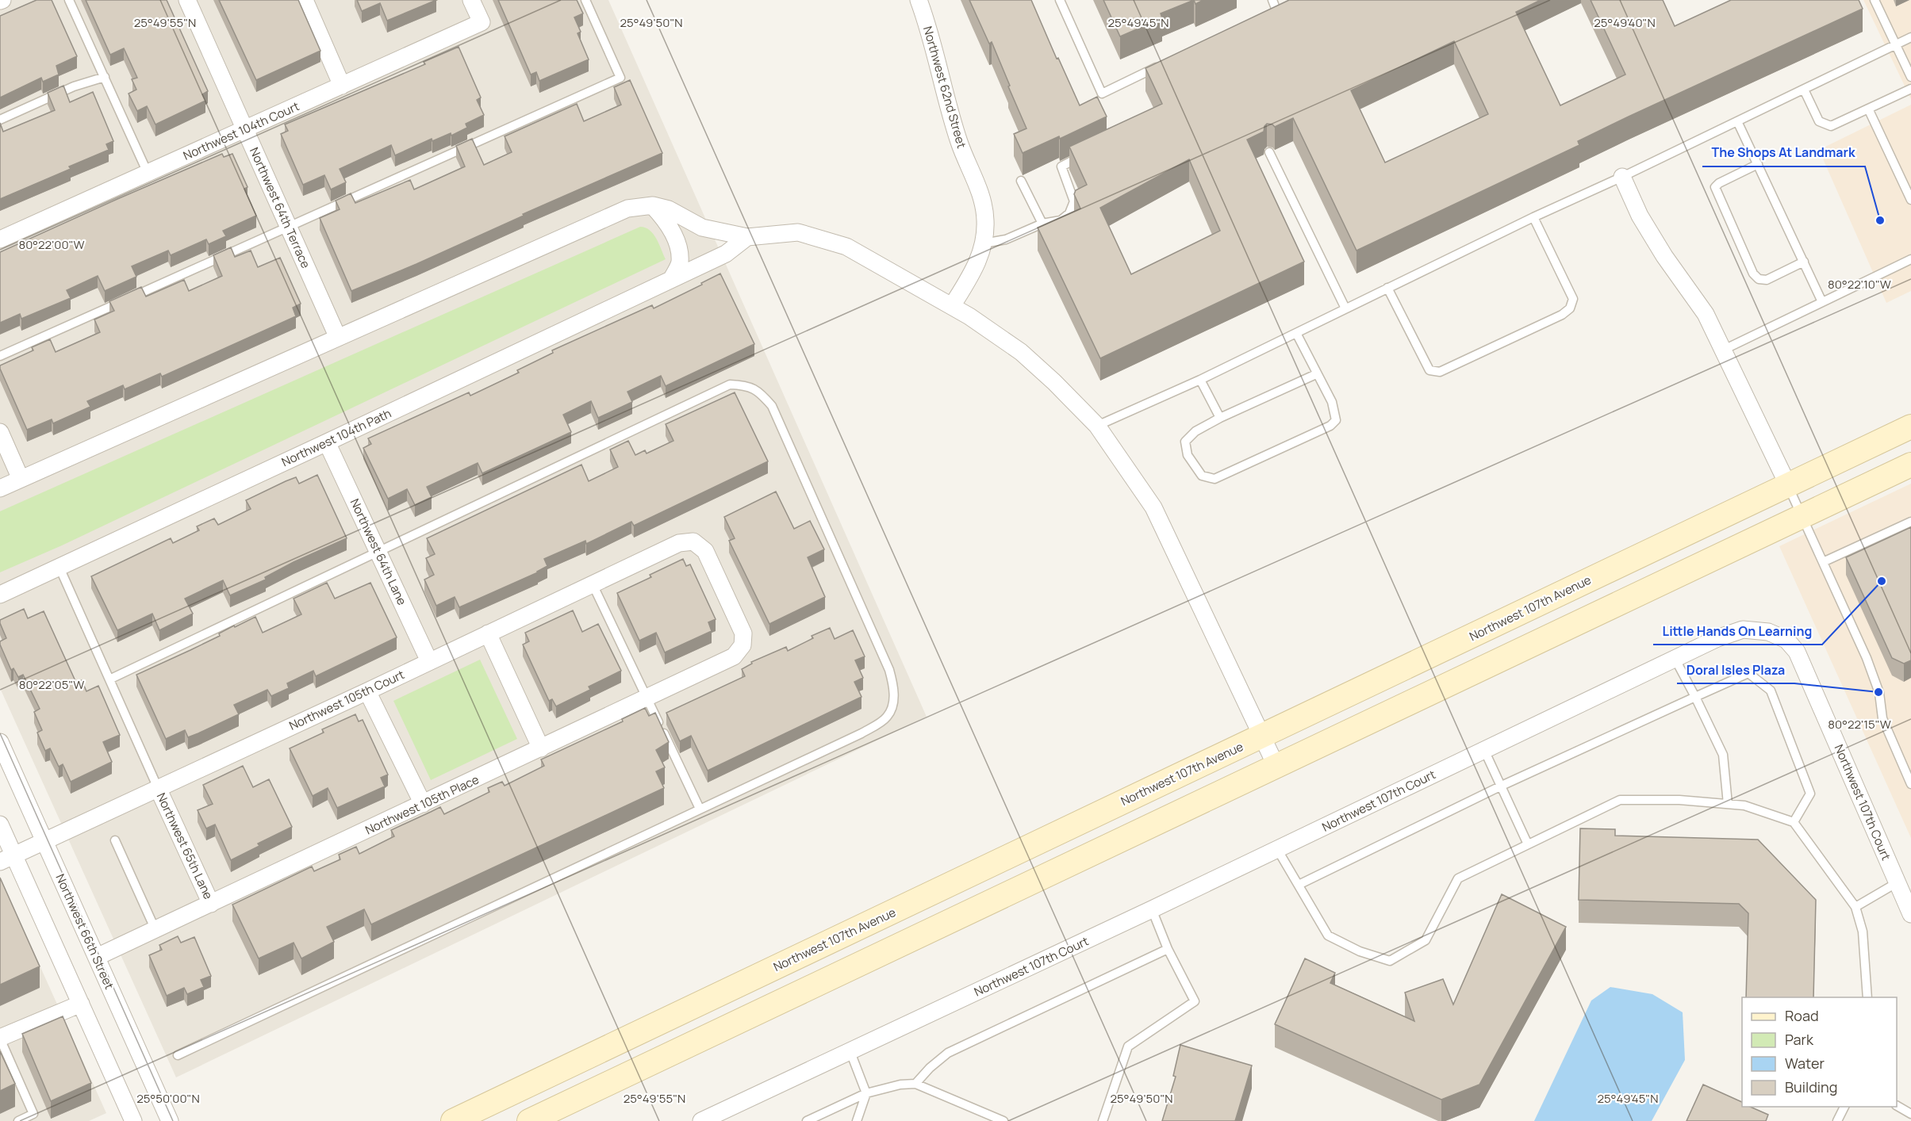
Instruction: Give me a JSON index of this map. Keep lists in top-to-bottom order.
{
  "streets": {
    "main road": ["Northwest 107th Avenue"],
    "street": [
      "Northwest 62nd Street",
      "Northwest 104th Court",
      "Northwest 64th Terrace",
      "Northwest 104th Path",
      "Northwest 64th Lane",
      "Northwest 105th Court",
      "Northwest 107th Court",
      "Northwest 105th Place",
      "Northwest 65th Lane",
      "Northwest 66th Street"
    ]
  },
  "crossings": [
    ["Northwest 104th Court", "Northwest 64th Terrace"],
    ["Northwest 104th Path", "Northwest 64th Lane"],
    ["Northwest 64th Lane", "Northwest 105th Court"],
    ["Northwest 105th Court", "Northwest 105th Place"],
    ["Northwest 105th Court", "Northwest 65th Lane"],
    ["Northwest 105th Court", "Northwest 66th Street"],
    ["Northwest 105th Place", "Northwest 65th Lane"],
    ["Northwest 105th Place", "Northwest 66th Street"]
  ],
  "places": ["The Shops At Landmark", "Little Hands On Learning", "Doral Isles Plaza"],
  "legend": [
    "Road",
    "Park",
    "Water",
    "Building"
  ],
  "coordinates": [
    "25°49'55\"N",
    "25°49'50\"N",
    "25°49'45\"N",
    "25°49'40\"N",
    "80°22'00\"W",
    "80°22'10\"W",
    "80°22'05\"W",
    "80°22'15\"W",
    "25°50'00\"N"
  ]
}
